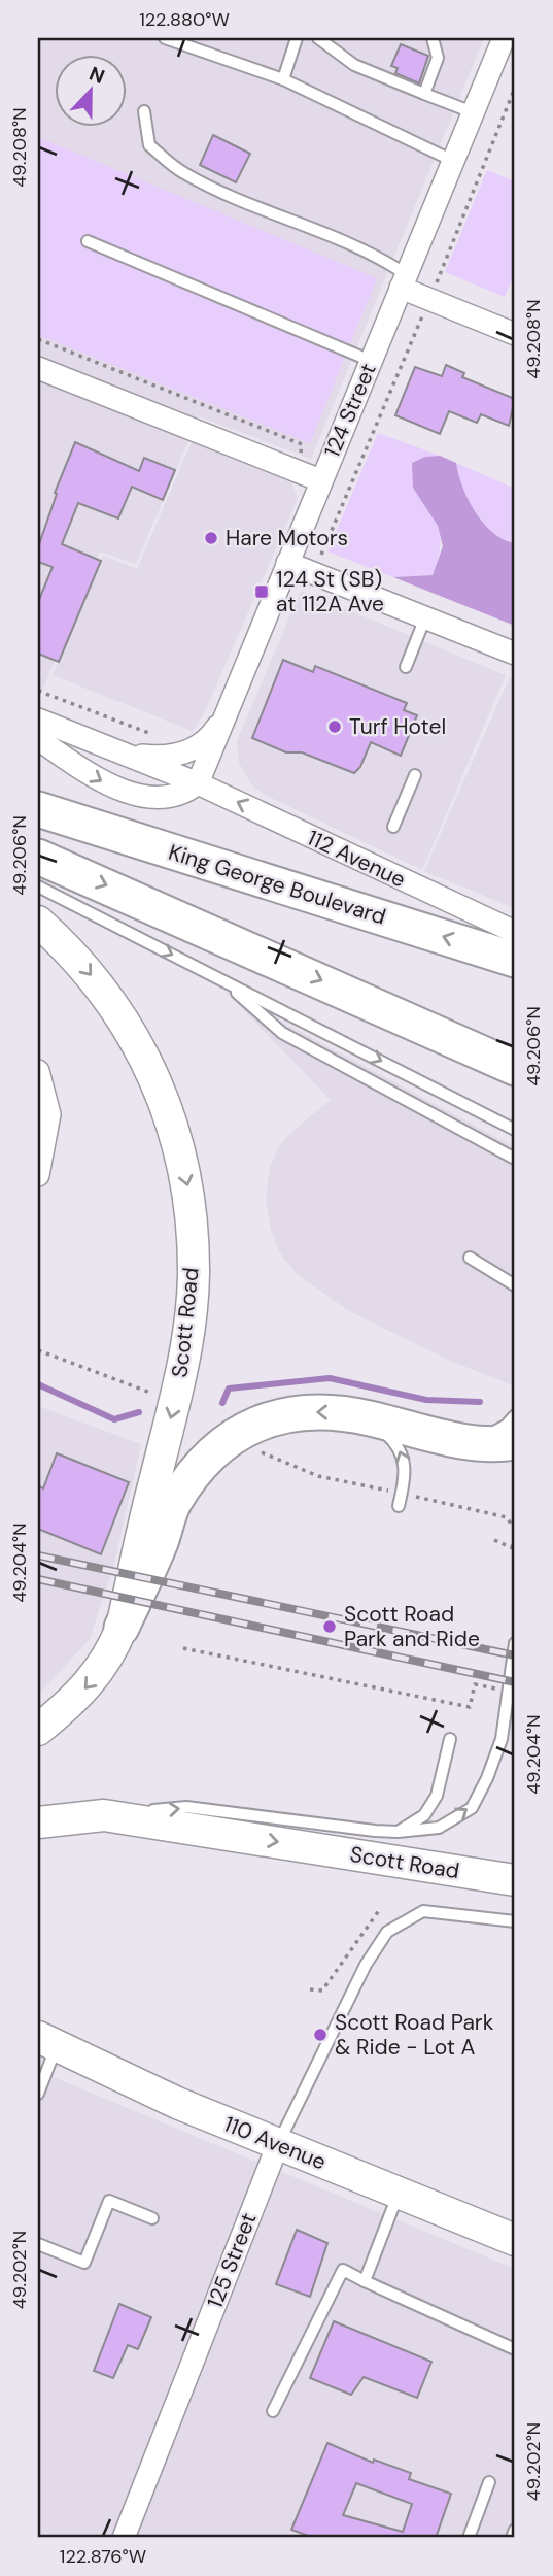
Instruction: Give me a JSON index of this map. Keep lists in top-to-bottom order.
{
  "streets": {
    "main road": ["King George Boulevard", "Scott Road", "110 Avenue"],
    "street": ["124 Street", "112 Avenue", "125 Street"]
  },
  "crossings": [
    ["124 Street", "112 Avenue"],
    ["110 Avenue", "125 Street"]
  ],
  "one_way": ["112 Avenue"],
  "places": {
    "other": [
      "Hare Motors",
      "Turf Hotel",
      "Scott Road Park and Ride",
      "Scott Road Park & Ride - Lot A"
    ],
    "transit": ["124 St (SB) at 112A Ave"]
  },
  "north": "top",
  "coordinates": [
    "122.880°W",
    "49.208°N",
    "49.206°N",
    "49.204°N",
    "49.202°N",
    "122.876°W"
  ]
}
